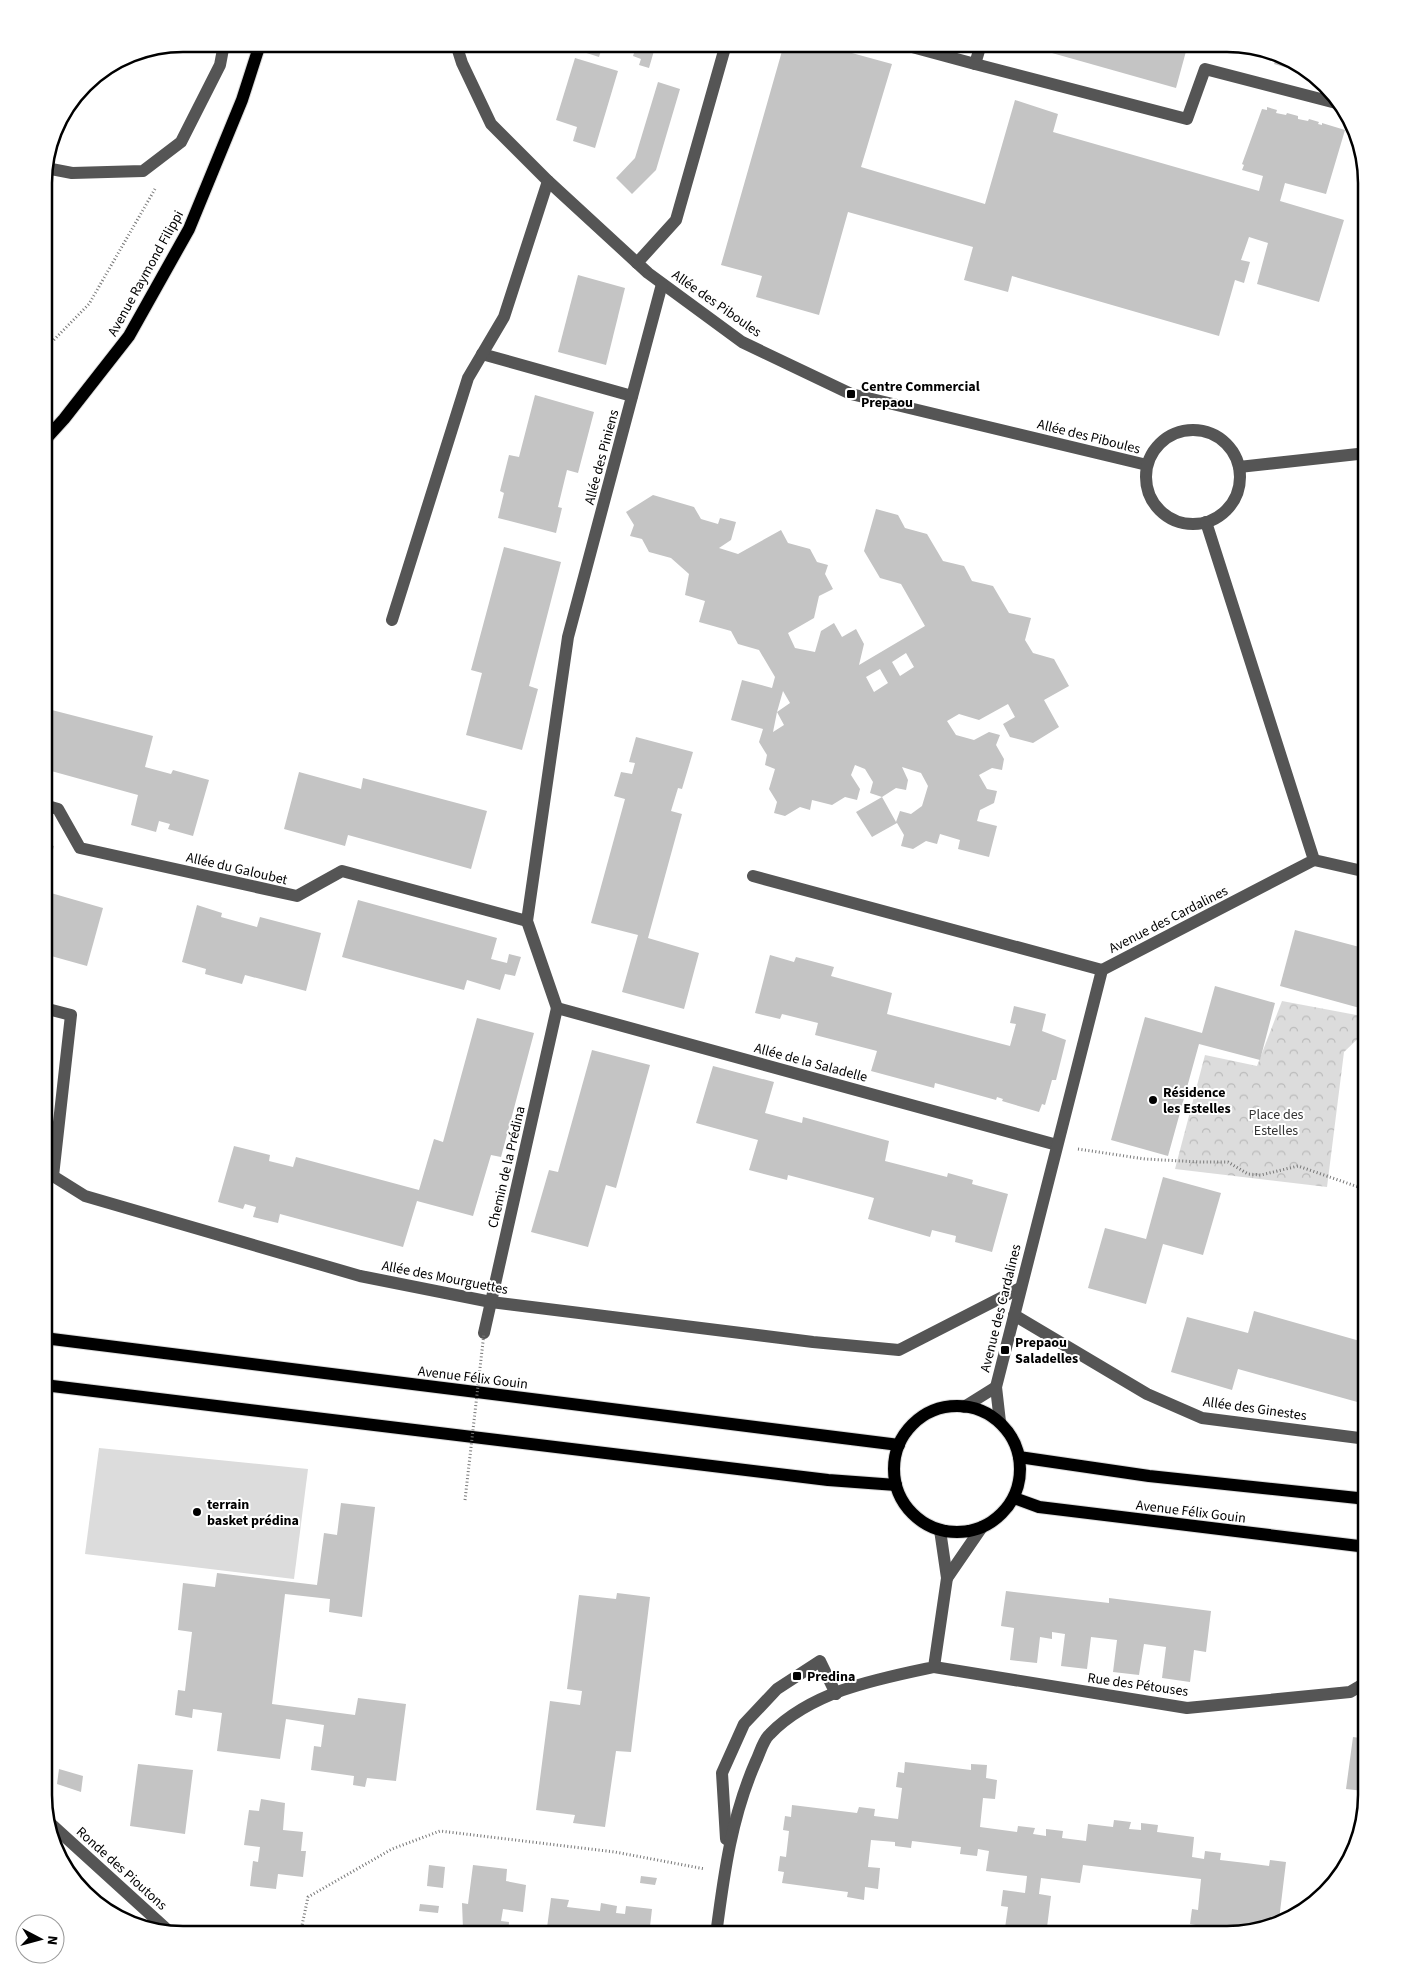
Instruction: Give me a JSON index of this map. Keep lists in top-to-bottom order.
{
  "streets": {
    "main road": ["Avenue Raymond Filippi", "Avenue Félix Gouin"],
    "street": [
      "Allée des Piboules",
      "Allée des Piniens",
      "Allée du Galoubet",
      "Avenue des Cardalines",
      "Allée de la Saladelle",
      "Chemin de la Prédina",
      "Allée des Mourguettes",
      "Allée des Ginestes",
      "Rue des Pétouses",
      "Ronde des Pioutons"
    ]
  },
  "crossings": [
    ["Allée des Piboules", "Allée des Piniens"],
    ["Allée des Piniens", "Allée du Galoubet"],
    ["Avenue des Cardalines", "Allée de la Saladelle"],
    ["Avenue des Cardalines", "Allée des Mourguettes"],
    ["Avenue des Cardalines", "Avenue Félix Gouin"],
    ["Avenue des Cardalines", "Allée des Ginestes"],
    ["Allée de la Saladelle", "Chemin de la Prédina"],
    ["Chemin de la Prédina", "Allée des Mourguettes"]
  ],
  "parks": ["Place des Estelles"],
  "places": {
    "transit": ["Centre Commercial Prepaou", "Prepaou Saladelles", "Predina"],
    "other": ["Résidence les Estelles", "terrain basket prédina"]
  },
  "north": "right"
}
